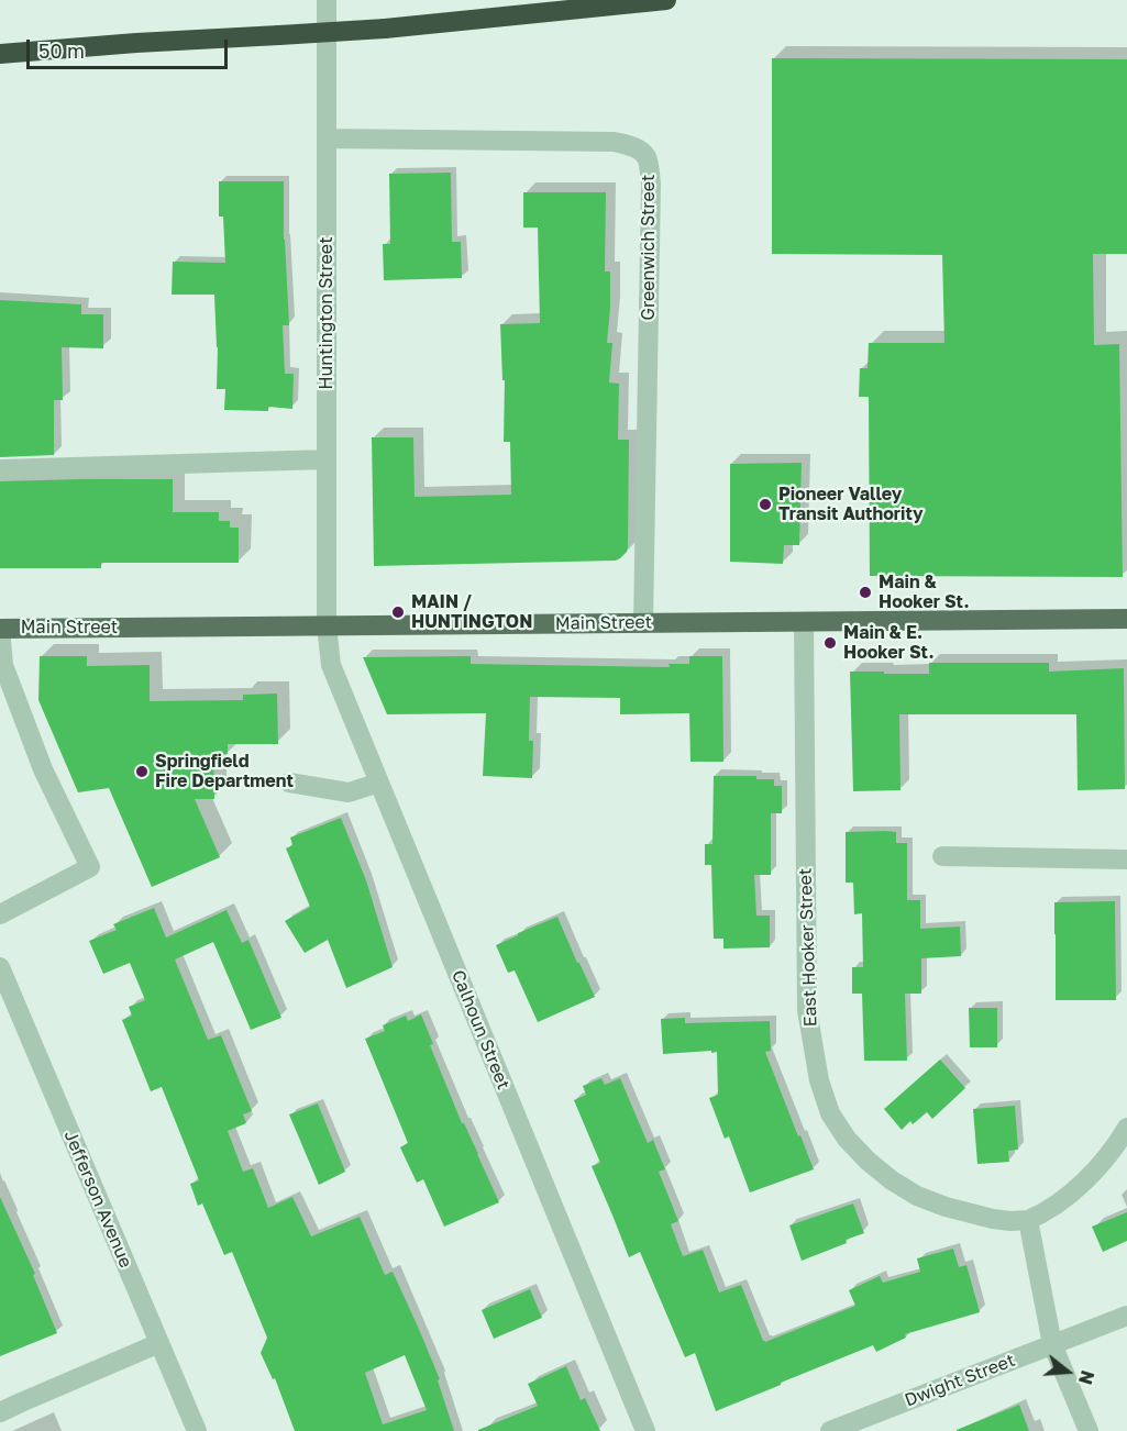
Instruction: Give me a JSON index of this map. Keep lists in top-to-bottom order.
{
  "streets": {
    "main road": ["Main Street"],
    "street": [
      "Greenwich Street",
      "Huntington Street",
      "East Hooker Street",
      "Calhoun Street",
      "Jefferson Avenue",
      "Dwight Street"
    ]
  },
  "crossings": [
    ["Greenwich Street", "Huntington Street"],
    ["Greenwich Street", "Main Street"],
    ["Huntington Street", "Main Street"],
    ["Huntington Street", "Calhoun Street"],
    ["Main Street", "East Hooker Street"],
    ["Main Street", "Calhoun Street"]
  ],
  "places": [
    "Pioneer Valley Transit Authority",
    "Main & Hooker St.",
    "MAIN / HUNTINGTON",
    "Main & E. Hooker St.",
    "Springfield Fire Department"
  ],
  "scale_bar": "50 m",
  "north": "right"
}
